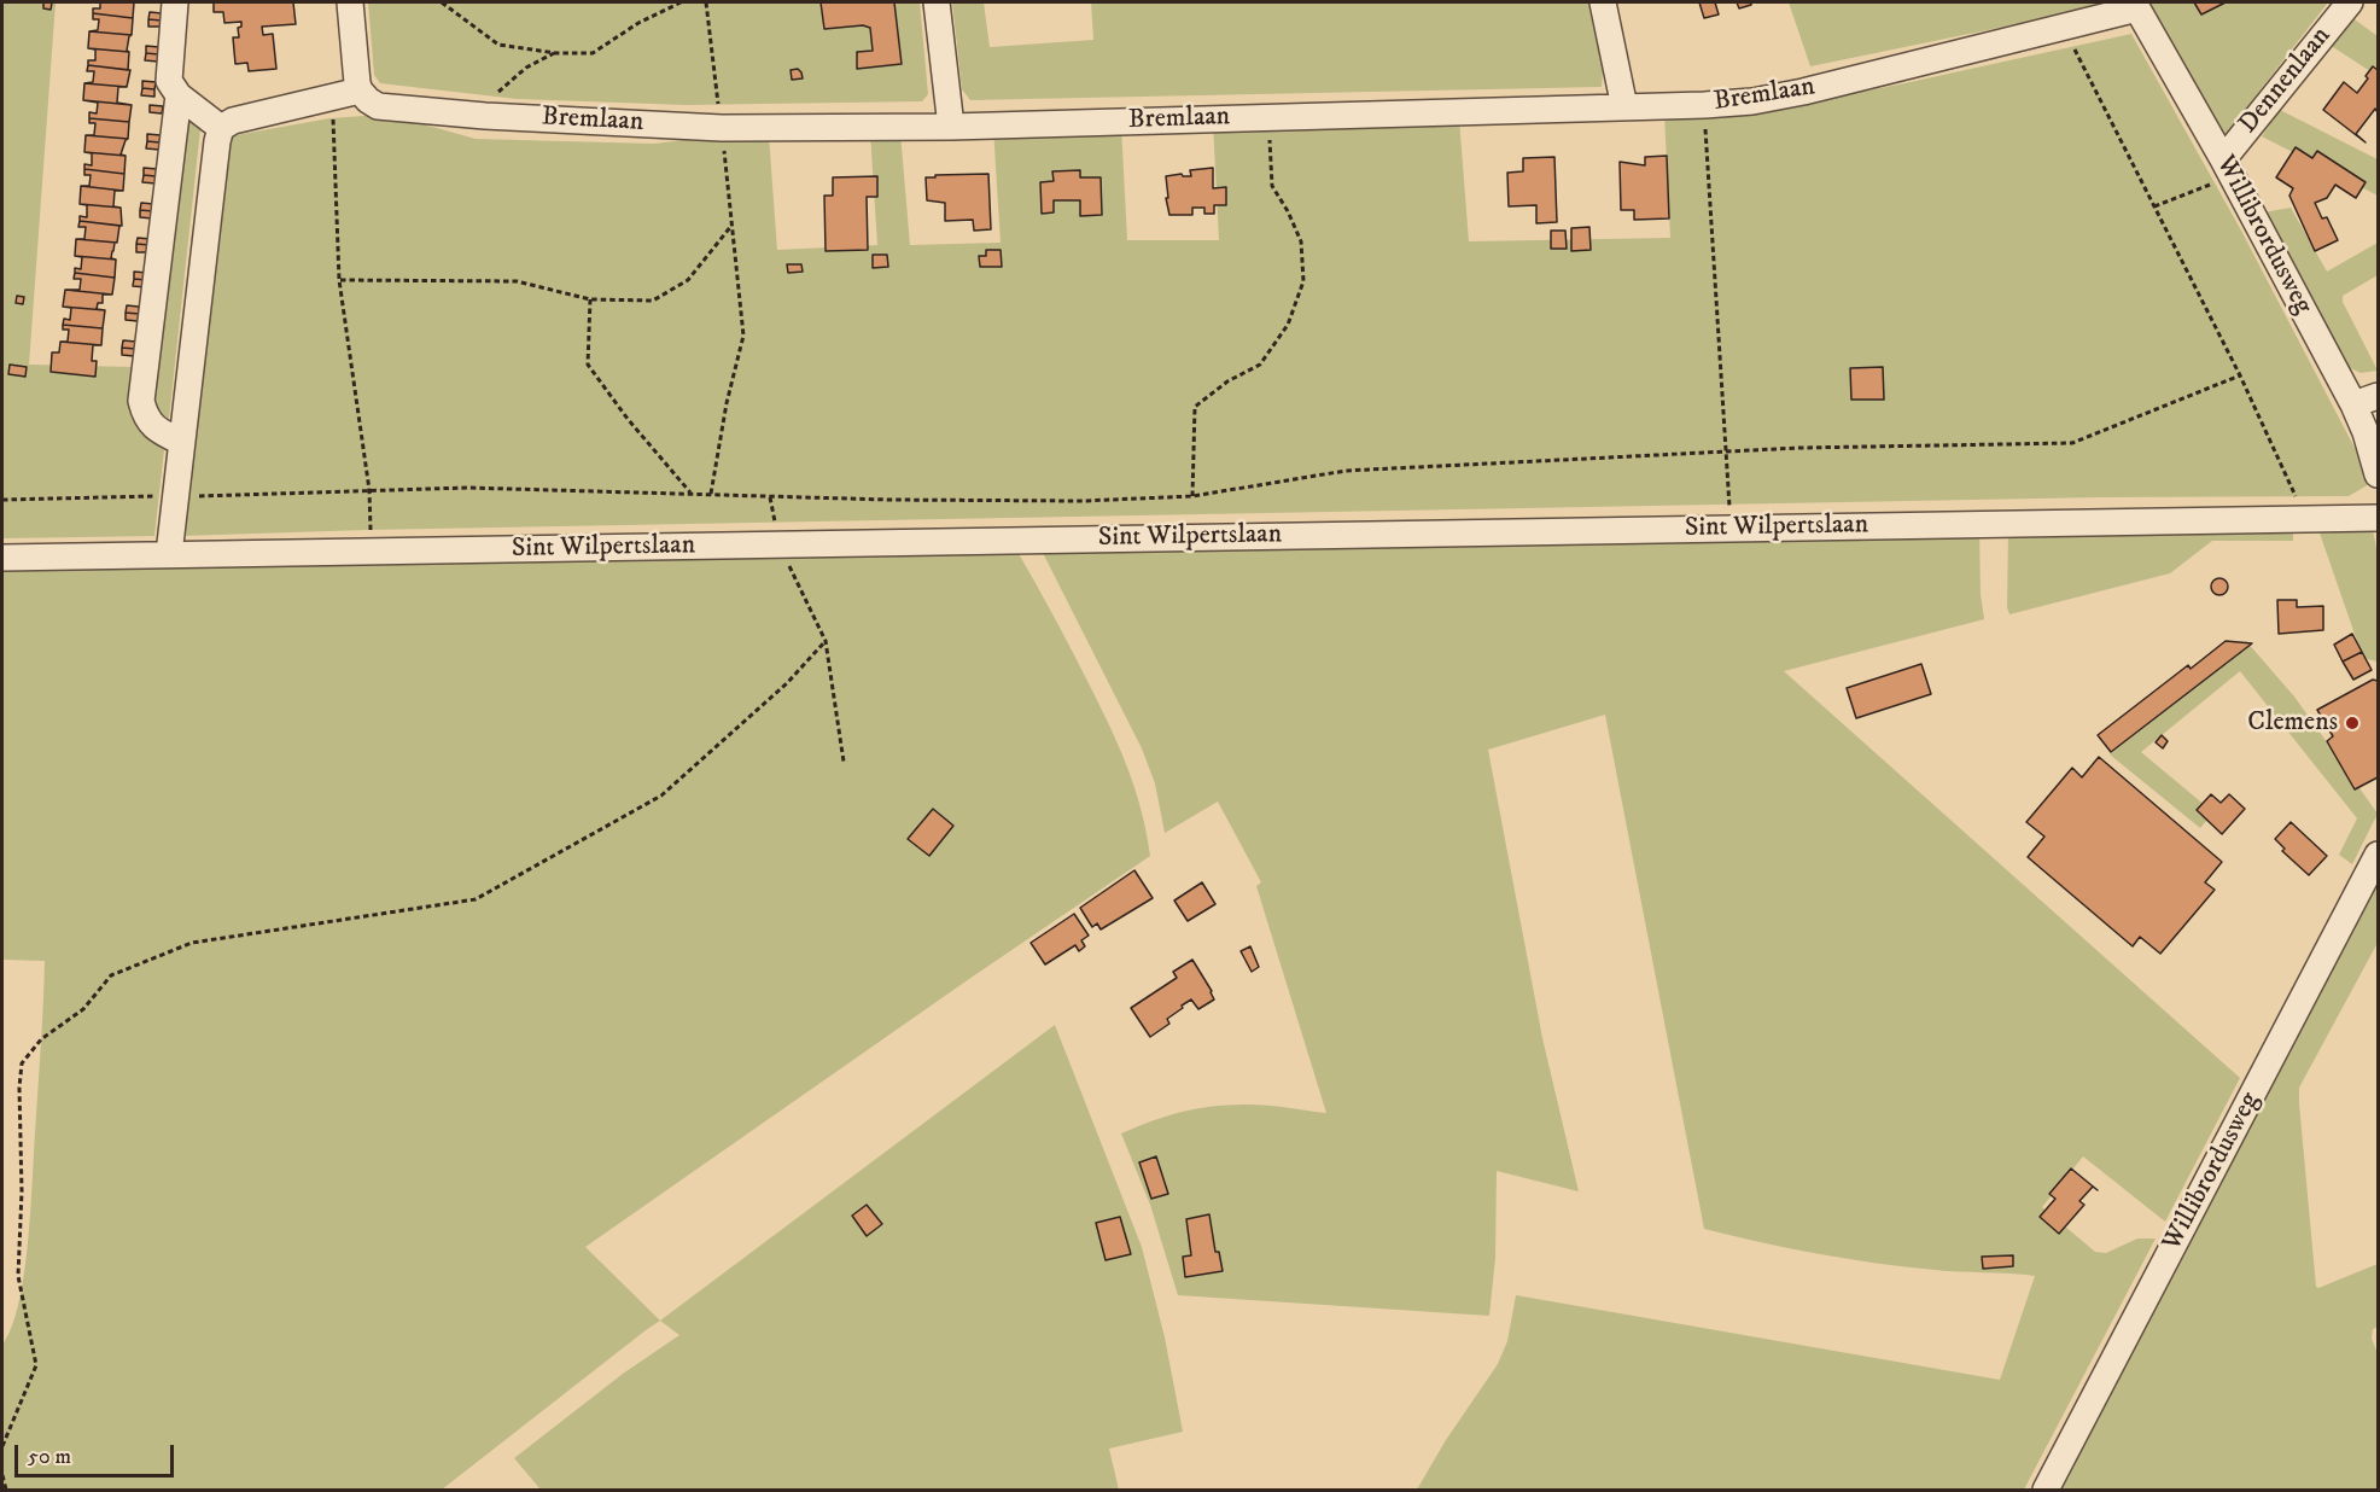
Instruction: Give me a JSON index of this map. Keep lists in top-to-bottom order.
{
  "streets": {
    "street": [
      "Dennenlaan",
      "Bremlaan",
      "Willibrordusweg",
      "Sint Wilpertslaan"
    ]
  },
  "crossings": [
    ["Dennenlaan", "Willibrordusweg"],
    ["Bremlaan", "Willibrordusweg"]
  ],
  "places": ["Clemens"],
  "scale_bar": "50 m"
}
